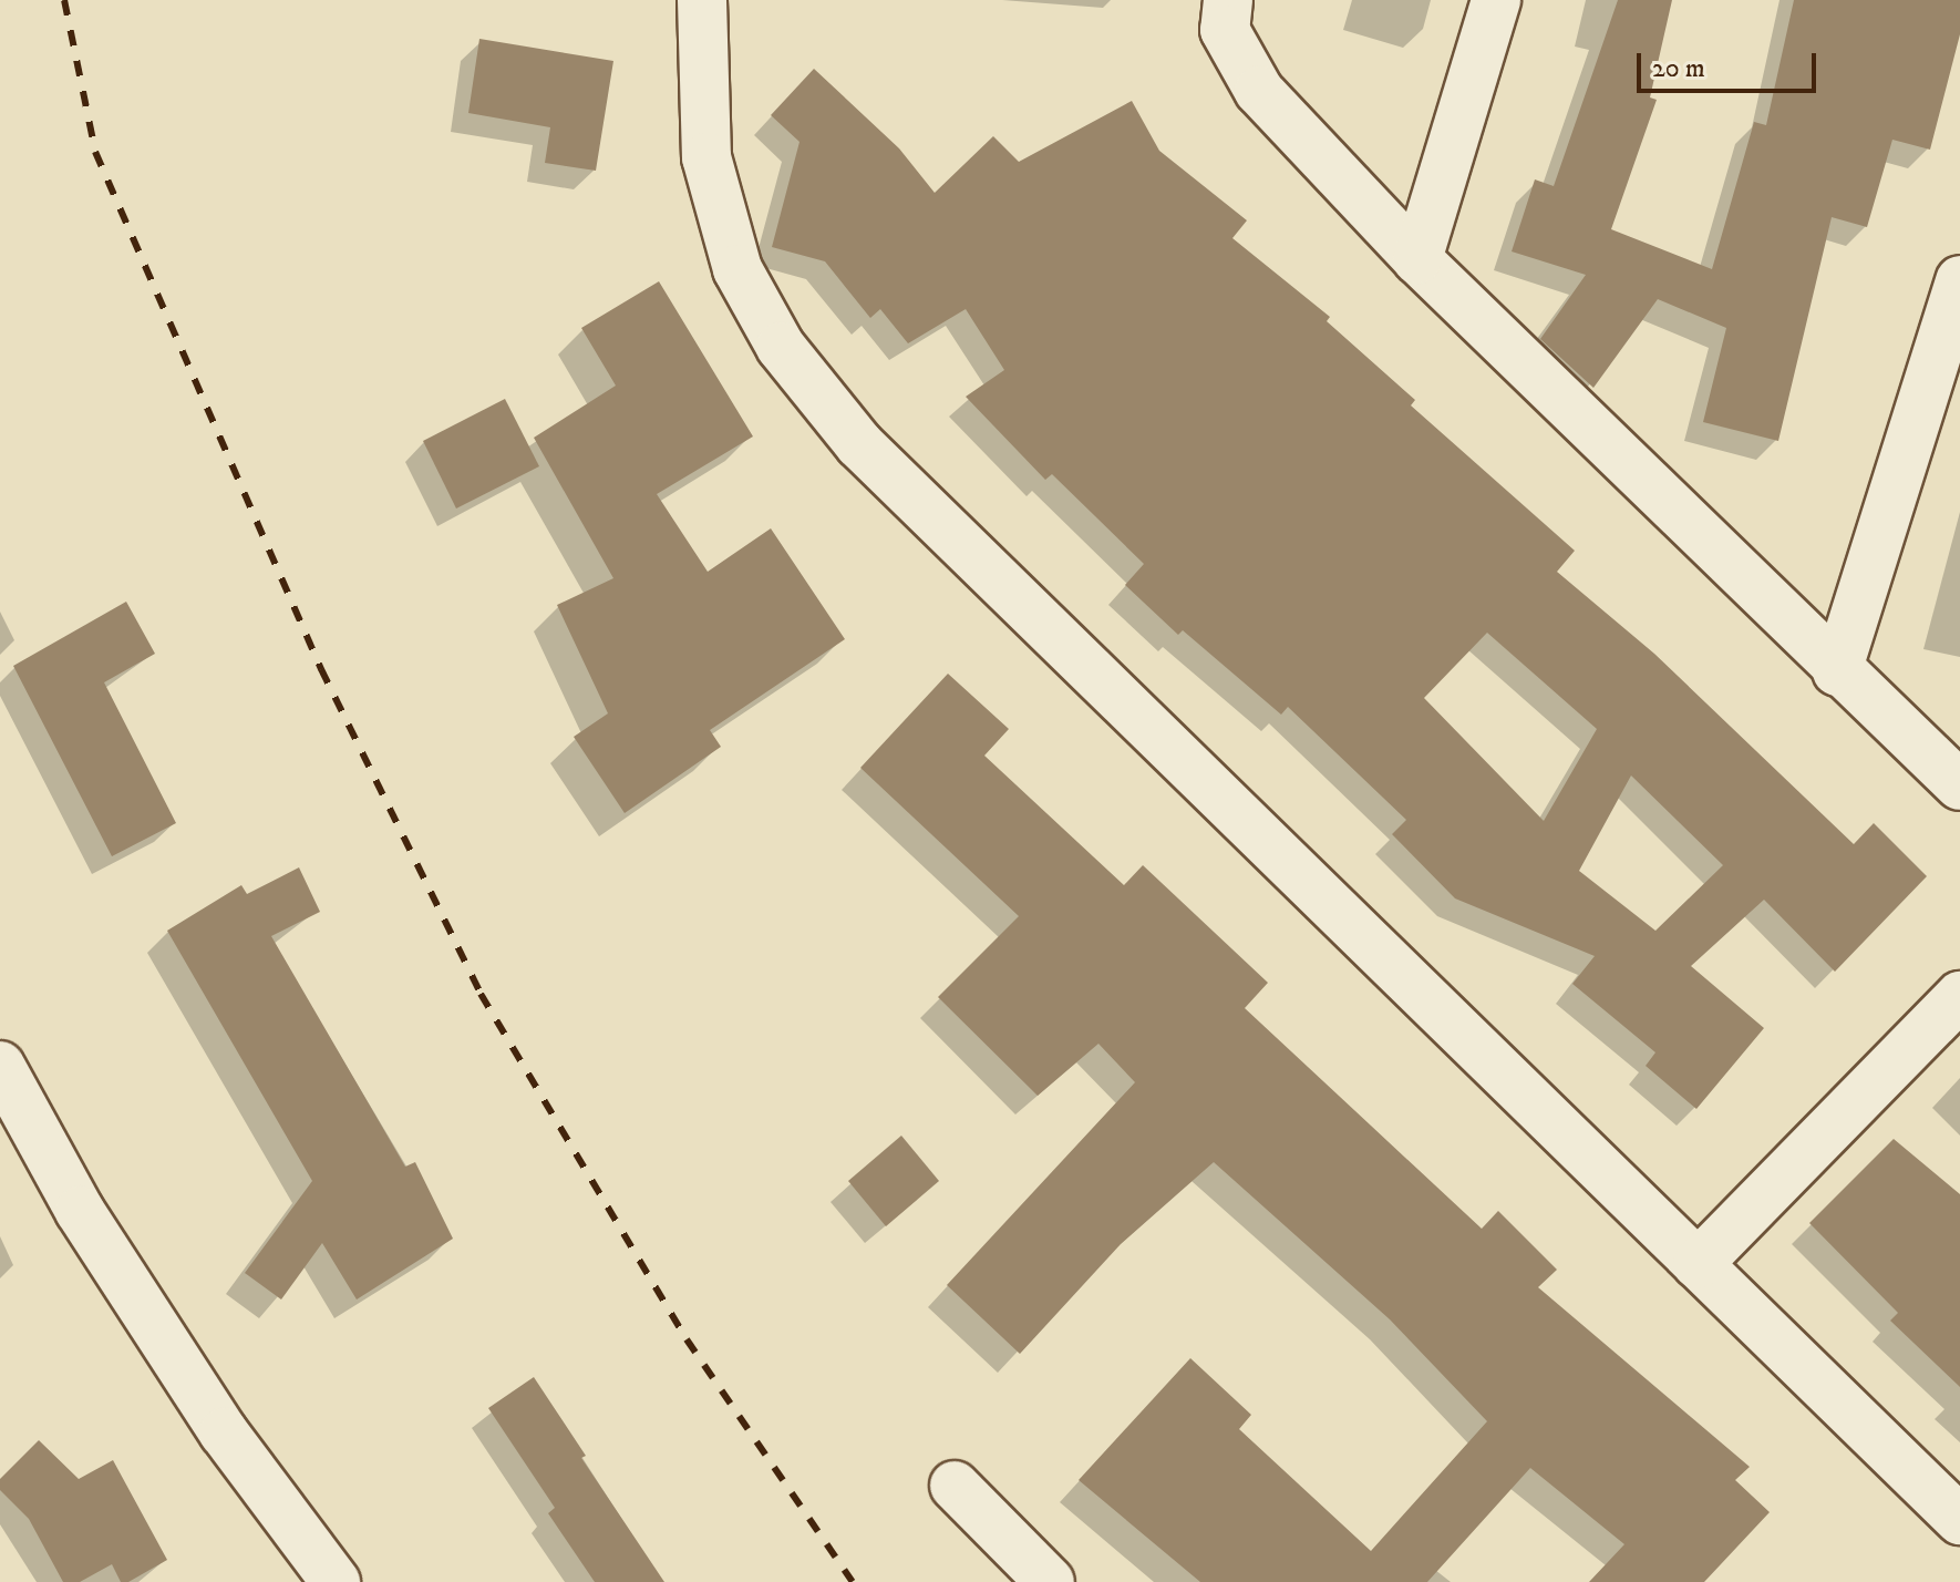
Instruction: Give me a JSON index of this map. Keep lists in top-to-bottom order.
{
  "scale_bar": "20 m"
}
